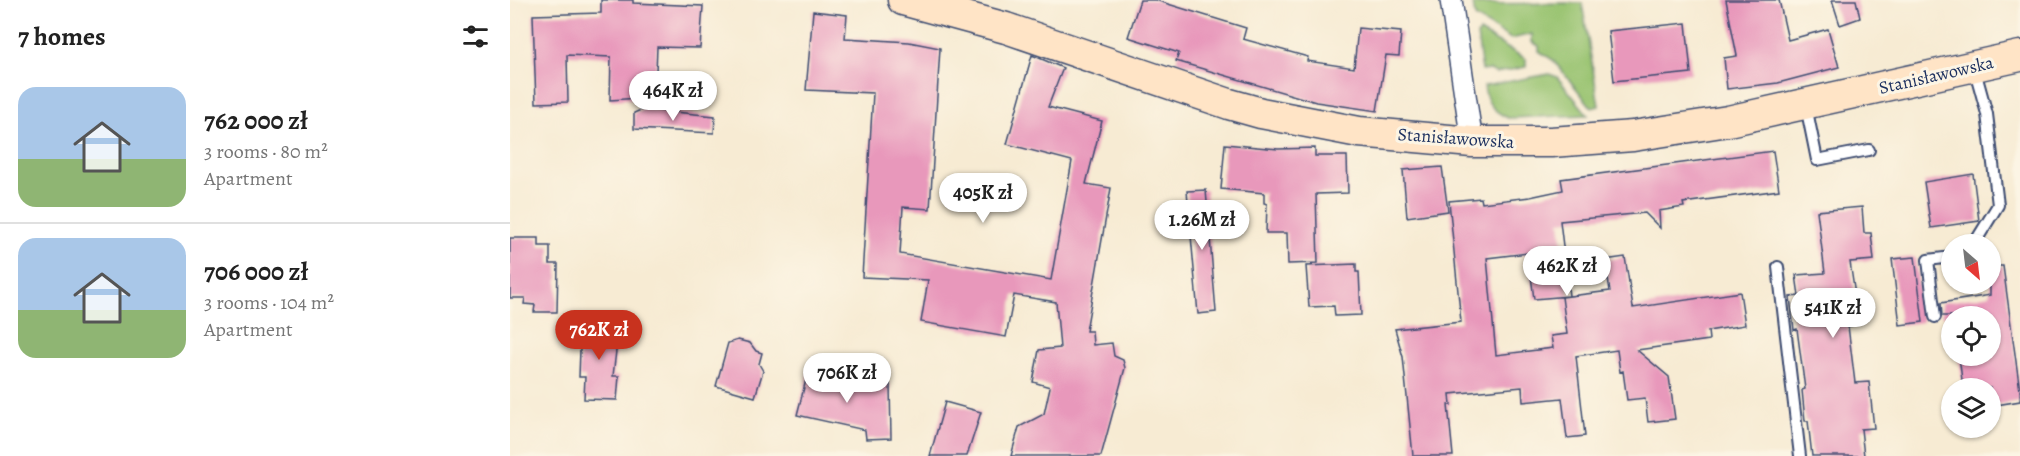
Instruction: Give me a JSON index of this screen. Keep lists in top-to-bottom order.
{
  "streets": {
    "street": ["Stanisławowska"]
  },
  "north": "bottom right",
  "page": {
    "heading": "7 homes",
    "price": [
      "464K zł",
      "405K zł",
      "1.26M zł",
      "462K zł",
      "541K zł",
      "762K zł",
      "706K zł"
    ],
    "list": [
      {
        "name": "762 000 zł",
        "note": "3 rooms · 80 m² · Apartment"
      },
      {
        "name": "706 000 zł",
        "note": "3 rooms · 104 m² · Apartment"
      }
    ]
  }
}
